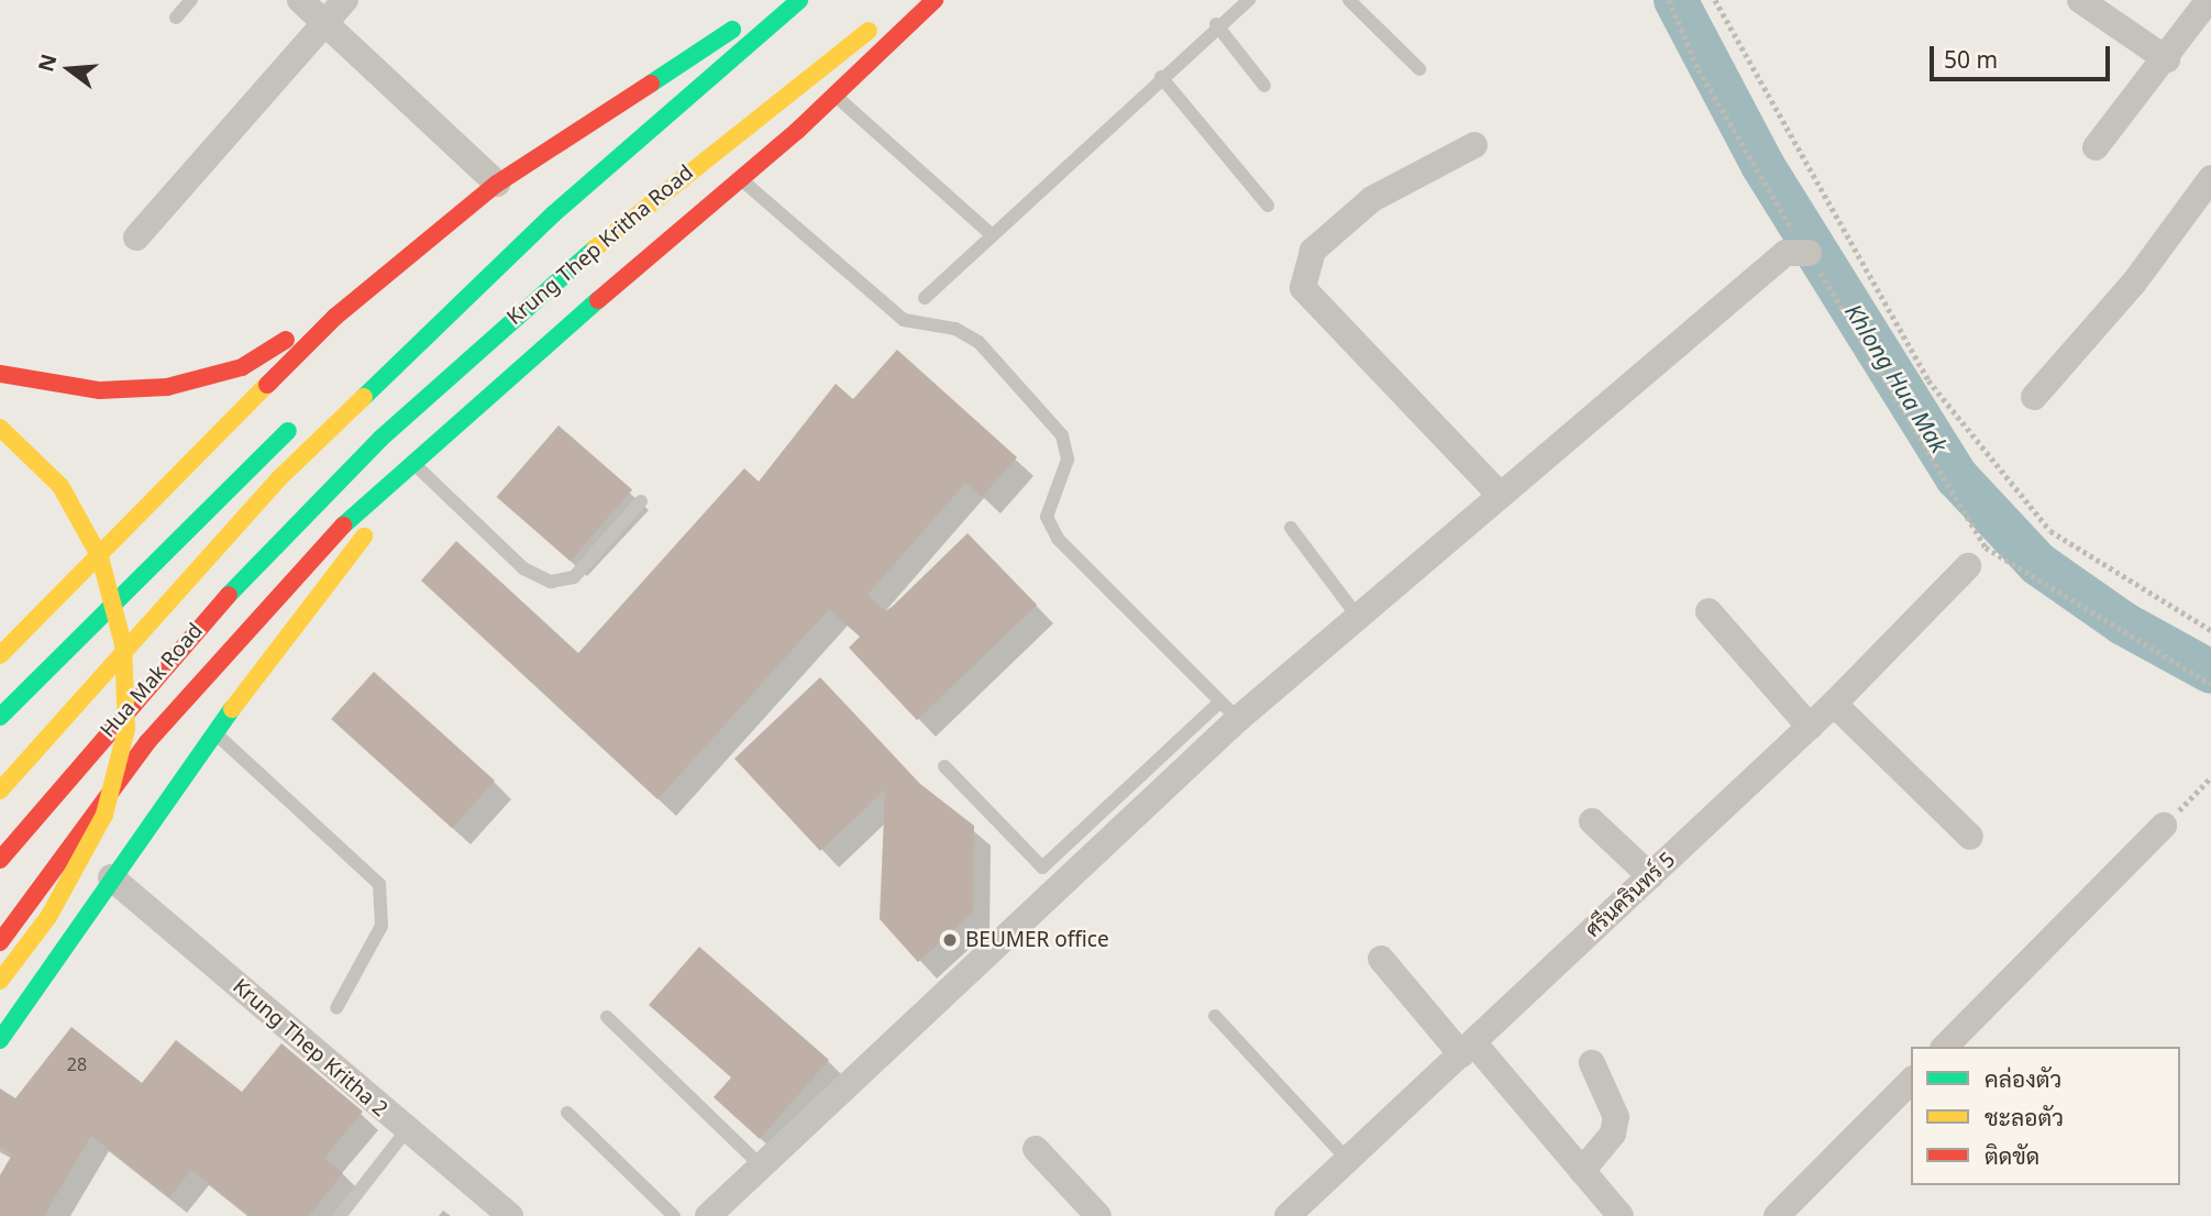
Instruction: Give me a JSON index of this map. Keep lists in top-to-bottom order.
{
  "streets": {
    "main road": ["Krung Thep Kritha Road", "Hua Mak Road"],
    "street": ["ศรีนครินทร์ 5", "Krung Thep Kritha 2"]
  },
  "crossings": [
    ["Krung Thep Kritha Road", "Hua Mak Road"]
  ],
  "water": ["Khlong Hua Mak"],
  "places": ["BEUMER office"],
  "house_numbers": ["28"],
  "legend": ["คล่องตัว", "ชะลอตัว", "ติดขัด"],
  "scale_bar": "50 m",
  "north": "left"
}
